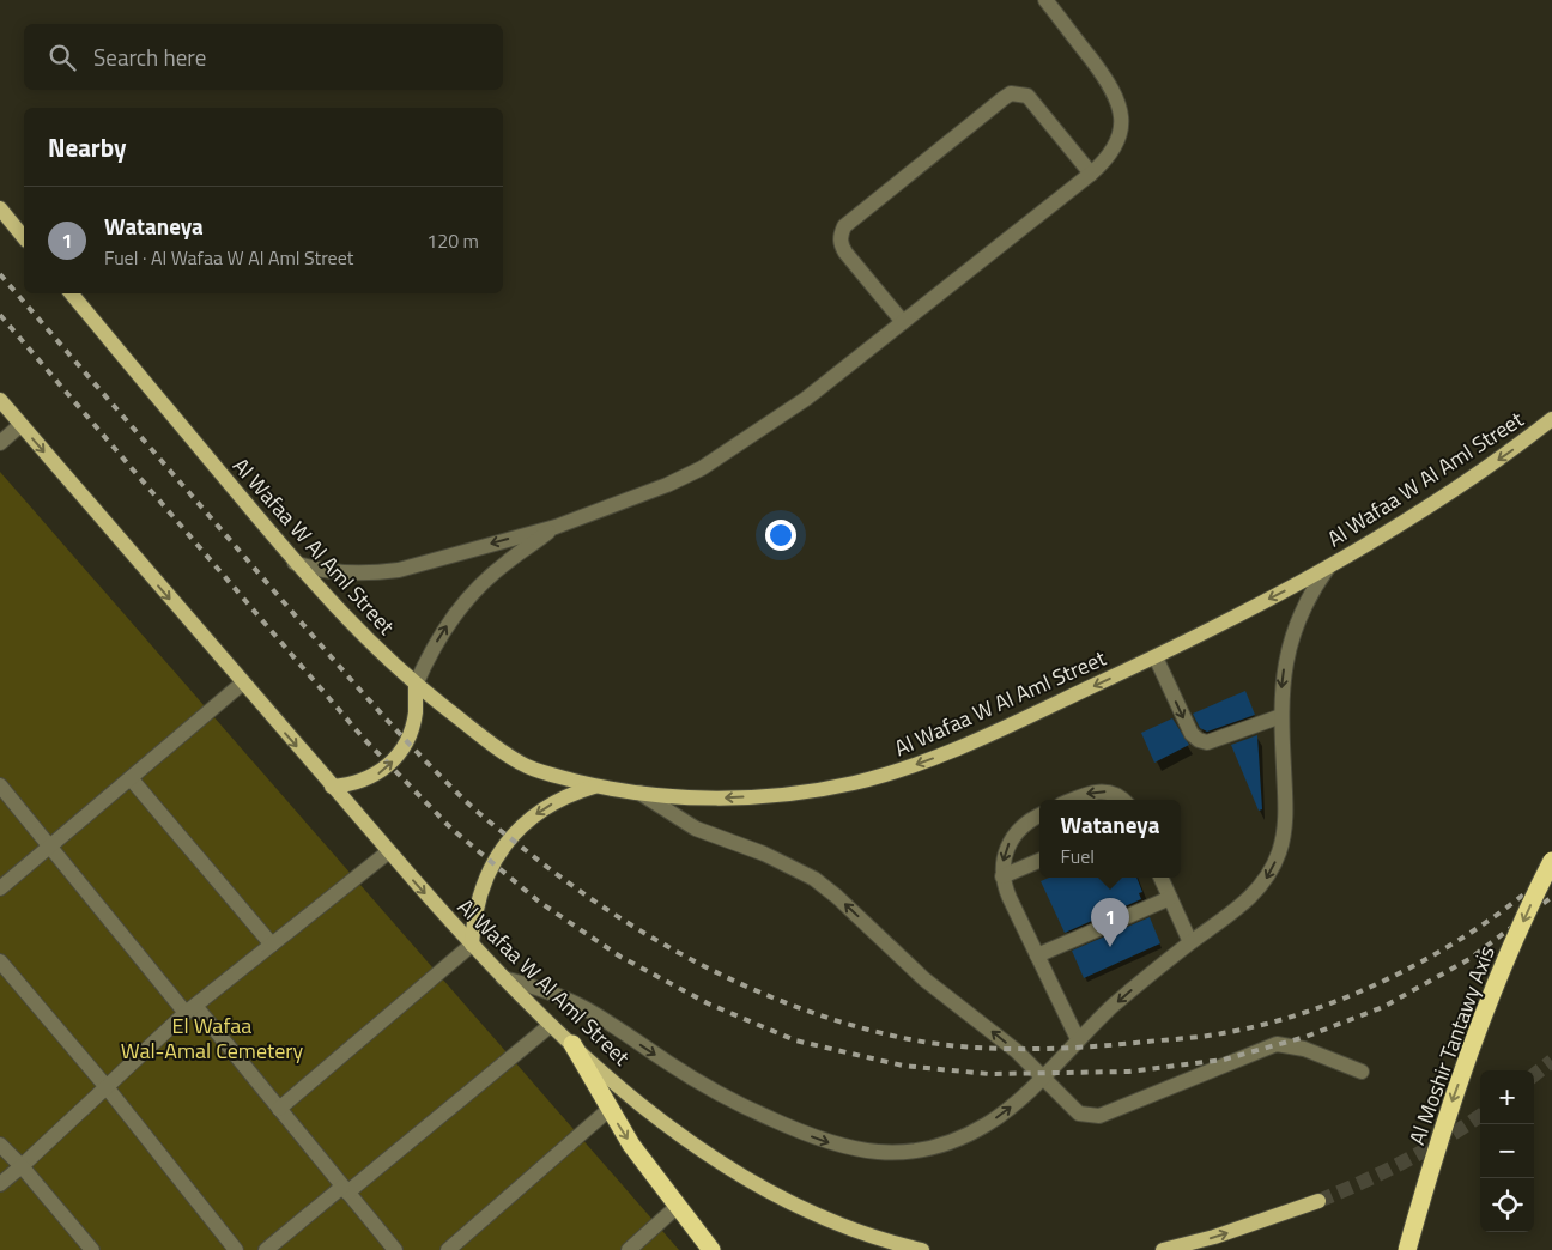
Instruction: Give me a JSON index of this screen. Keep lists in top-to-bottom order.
{
  "streets": {
    "highway": ["Al Moshir Tantawy Axis"],
    "main road": ["Al Wafaa W Al Aml Street"]
  },
  "one_way": ["Al Moshir Tantawy Axis"],
  "parks": ["El Wafaa Wal-Amal Cemetery"],
  "page": {
    "search": "Search here",
    "heading": "Nearby",
    "list": [
      {
        "mark": "1",
        "name": "Wataneya",
        "note": "Fuel · Al Wafaa W Al Aml Street",
        "value": "120 m"
      }
    ],
    "popup": ["Wataneya", "Fuel"],
    "pins": "1",
    "map_buttons": ["+", "−"]
  }
}
